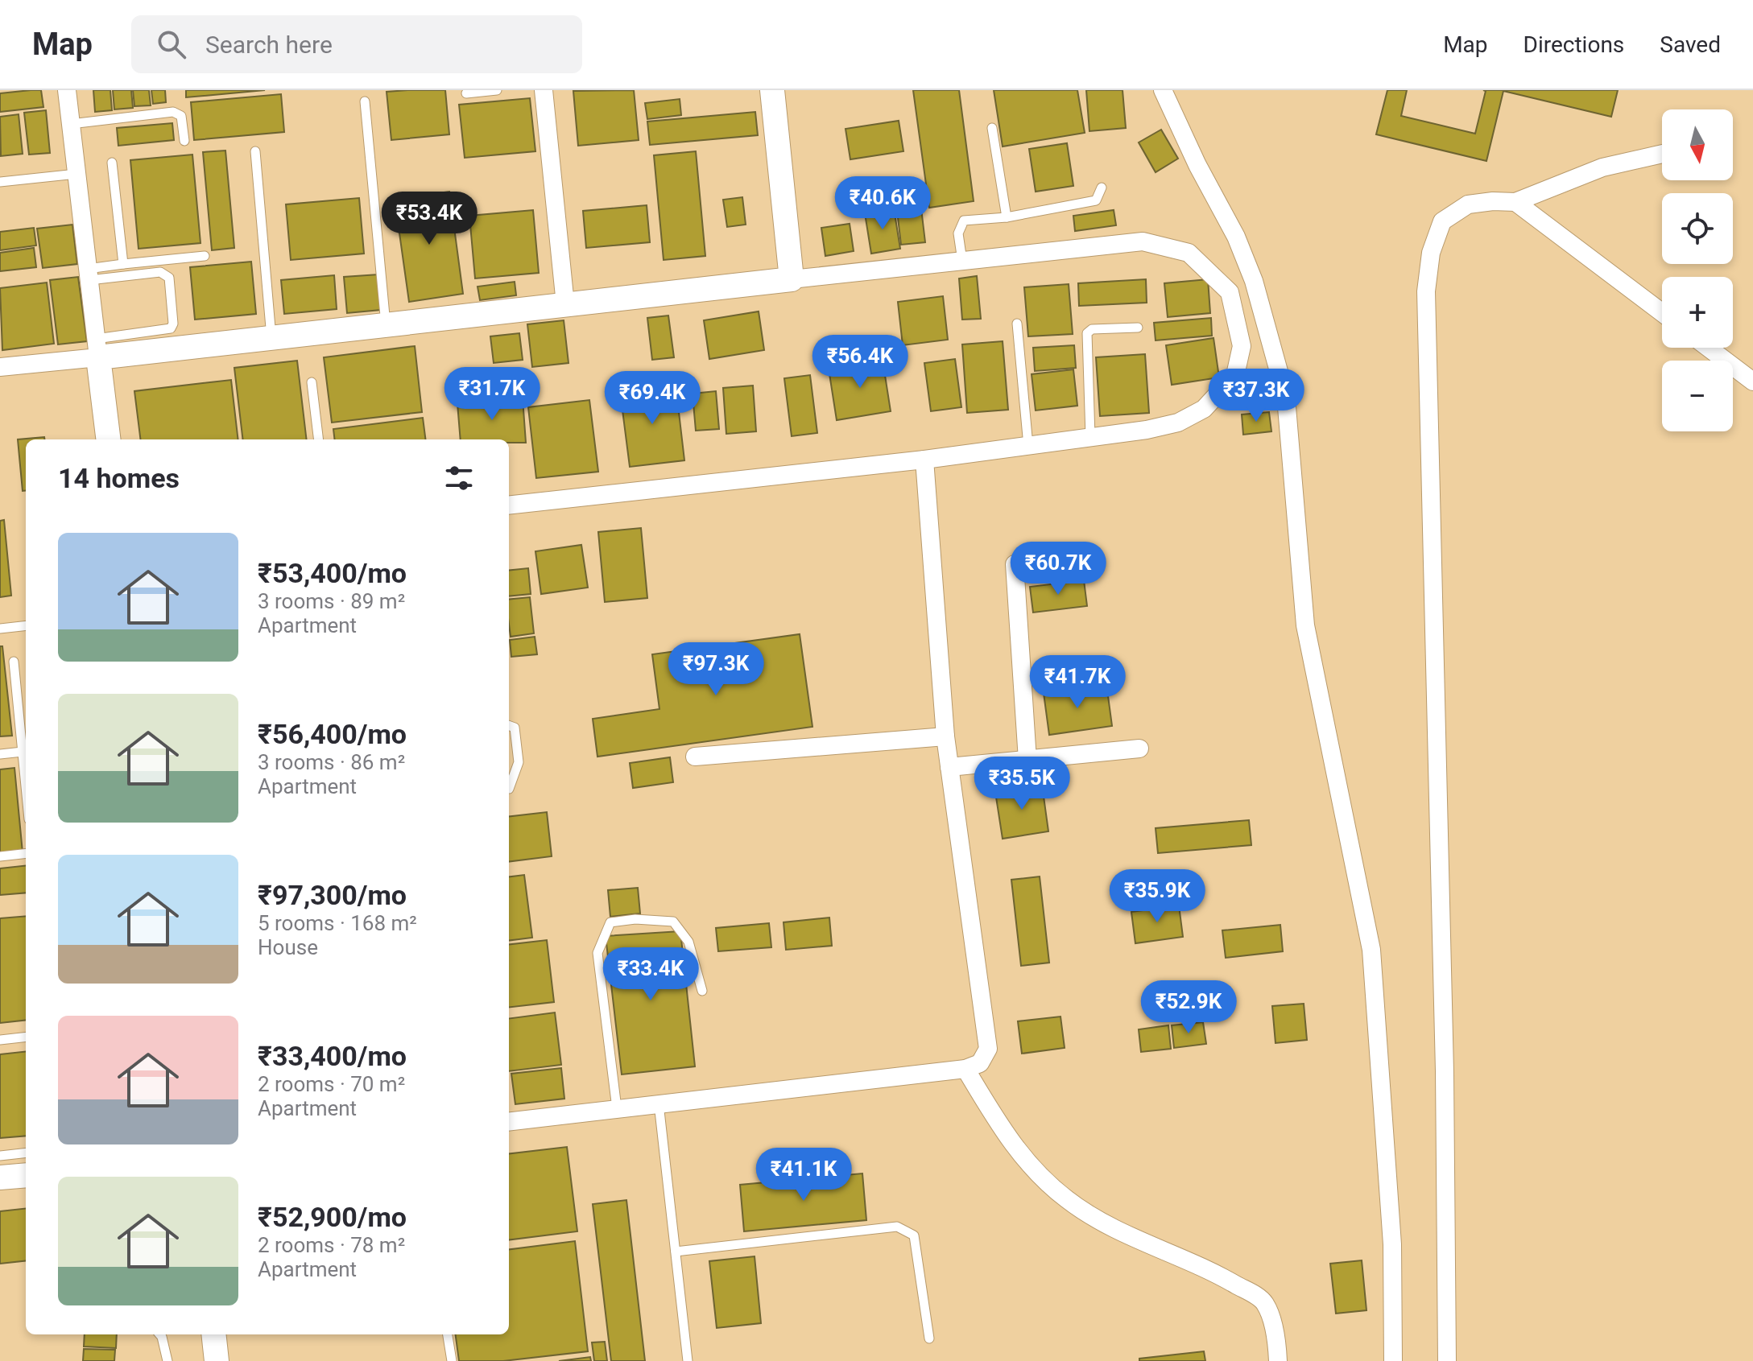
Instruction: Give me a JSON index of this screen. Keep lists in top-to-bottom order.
{
  "north": "bottom",
  "page": {
    "header": "Map",
    "search": "Search here",
    "nav": ["Map", "Directions", "Saved"],
    "map_buttons": ["+", "−"],
    "price": [
      "₹40.6K",
      "₹53.4K",
      "₹56.4K",
      "₹31.7K",
      "₹37.3K",
      "₹69.4K",
      "₹60.7K",
      "₹97.3K",
      "₹41.7K",
      "₹35.5K",
      "₹35.9K",
      "₹33.4K",
      "₹52.9K",
      "₹41.1K"
    ],
    "heading": "14 homes",
    "list": [
      {
        "name": "₹53,400/mo",
        "note": "3 rooms · 89 m² · Apartment"
      },
      {
        "name": "₹56,400/mo",
        "note": "3 rooms · 86 m² · Apartment"
      },
      {
        "name": "₹97,300/mo",
        "note": "5 rooms · 168 m² · House"
      },
      {
        "name": "₹33,400/mo",
        "note": "2 rooms · 70 m² · Apartment"
      },
      {
        "name": "₹52,900/mo",
        "note": "2 rooms · 78 m² · Apartment"
      }
    ]
  }
}
